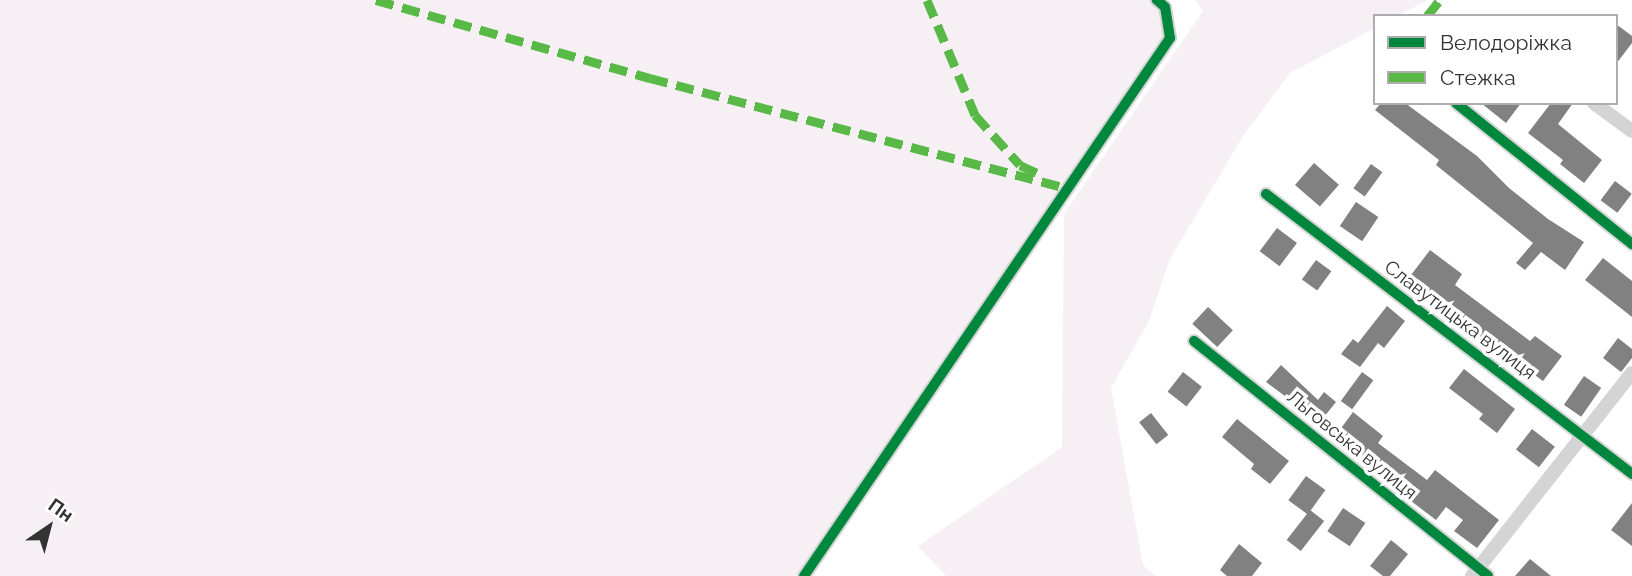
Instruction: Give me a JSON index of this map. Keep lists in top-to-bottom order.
{
  "streets": {
    "street": ["Славутицька вулиця", "Льговська вулиця"]
  },
  "legend": ["Велодоріжка", "Стежка"],
  "north": "top right"
}
